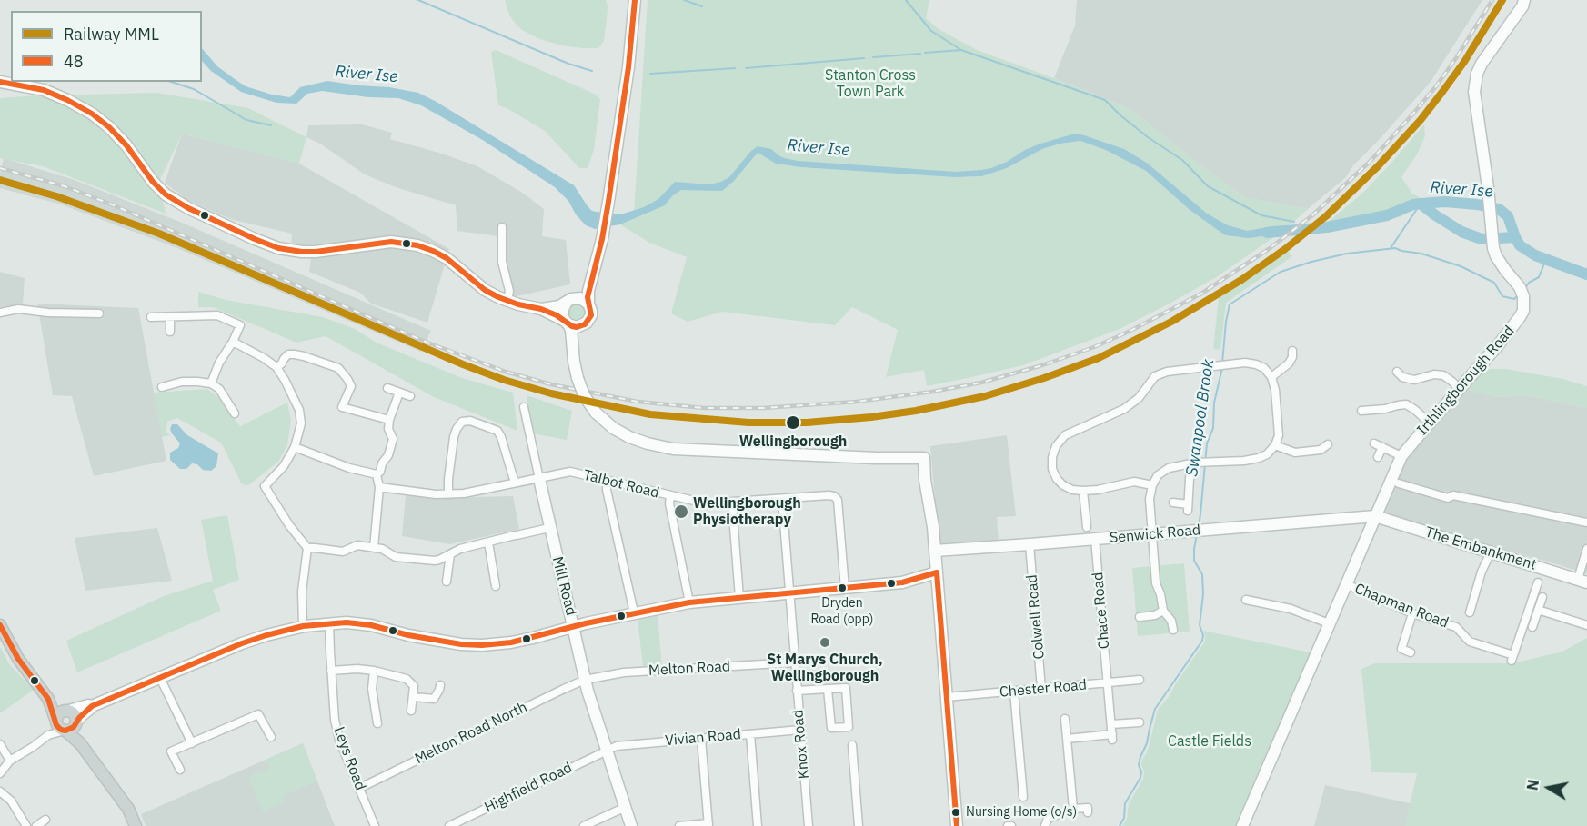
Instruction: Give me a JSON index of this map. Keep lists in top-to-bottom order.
{
  "streets": {
    "main road": [
      "Irthlingborough Road",
      "Senwick Road",
      "The Embankment",
      "Mill Road"
    ],
    "street": [
      "Talbot Road",
      "Chapman Road",
      "Chace Road",
      "Colwell Road",
      "Melton Road",
      "Chester Road",
      "Melton Road North",
      "Vivian Road",
      "Knox Road",
      "Leys Road",
      "Highfield Road"
    ]
  },
  "crossings": [
    ["Irthlingborough Road", "Senwick Road"],
    ["Irthlingborough Road", "The Embankment"],
    ["Irthlingborough Road", "Chapman Road"],
    ["Talbot Road", "Mill Road"],
    ["Talbot Road", "Knox Road"],
    ["Senwick Road", "The Embankment"],
    ["Senwick Road", "Chace Road"],
    ["Senwick Road", "Colwell Road"],
    ["Mill Road", "Melton Road"],
    ["Mill Road", "Melton Road North"],
    ["Mill Road", "Vivian Road"],
    ["Mill Road", "Highfield Road"],
    ["Chace Road", "Chester Road"],
    ["Colwell Road", "Chester Road"],
    ["Melton Road", "Melton Road North"],
    ["Melton Road", "Knox Road"],
    ["Melton Road North", "Leys Road"],
    ["Vivian Road", "Knox Road"],
    ["Vivian Road", "Highfield Road"]
  ],
  "water": ["River Ise", "Swanpool Brook"],
  "parks": ["Stanton Cross Town Park", "Castle Fields"],
  "places": [
    "Wellingborough",
    "Wellingborough Physiotherapy",
    "Dryden Road (opp)",
    "St Marys Church, Wellingborough",
    "Nursing Home (o/s)"
  ],
  "lines": ["rail line MML", "transit line 48"],
  "legend": ["Railway MML", "48"],
  "north": "left"
}
